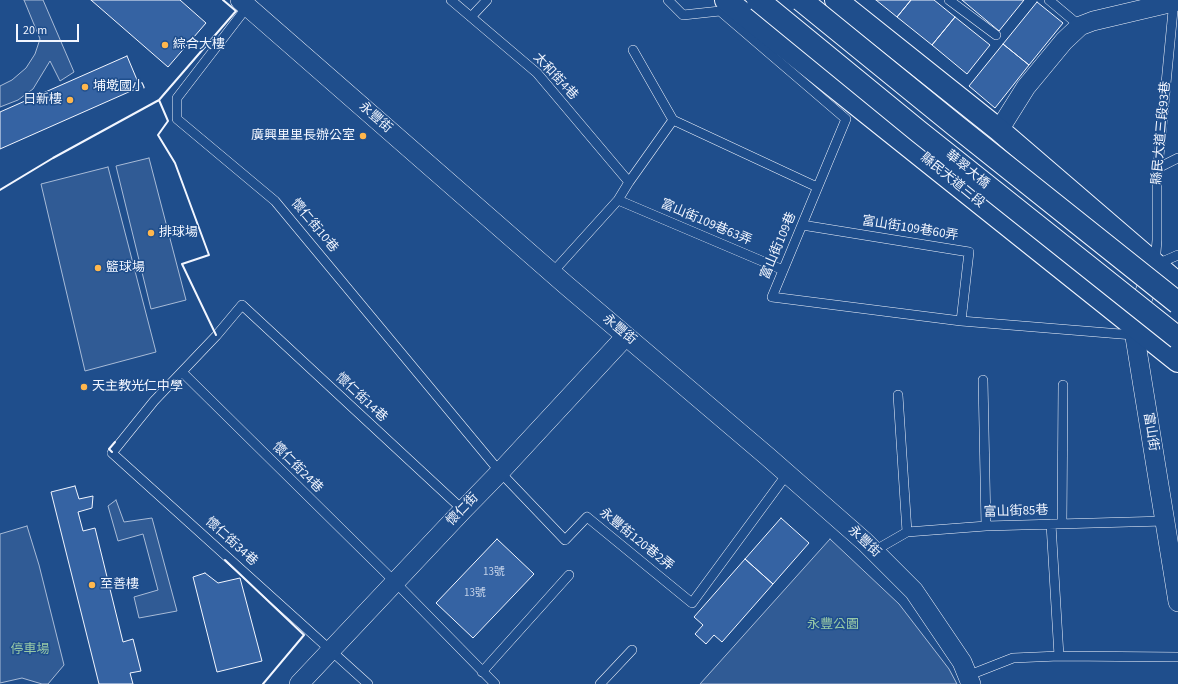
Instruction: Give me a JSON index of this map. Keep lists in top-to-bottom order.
{
  "streets": {
    "main road": ["華翠大橋", "縣民大道三段"],
    "street": ["永豐街", "富山街", "懷仁街"],
    "lane": [
      "太和街4巷",
      "縣民大道三段93巷",
      "富山街109巷63弄",
      "懷仁街10巷",
      "富山街109巷60弄",
      "富山街109巷",
      "懷仁街14巷",
      "懷仁街24巷",
      "富山街85巷",
      "永豐街120巷2弄",
      "懷仁街34巷"
    ]
  },
  "crossings": [
    ["永豐街", "懷仁街10巷"],
    ["永豐街", "懷仁街"],
    ["永豐街", "富山街85巷"],
    ["永豐街", "永豐街120巷2弄"],
    ["縣民大道三段93巷", "富山街"],
    ["縣民大道三段", "富山街109巷"],
    ["縣民大道三段", "富山街"],
    ["富山街109巷63弄", "富山街109巷"],
    ["懷仁街10巷", "懷仁街"],
    ["懷仁街10巷", "永豐街120巷2弄"],
    ["富山街109巷60弄", "富山街109巷"],
    ["富山街109巷", "富山街"],
    ["懷仁街14巷", "懷仁街24巷"],
    ["懷仁街14巷", "懷仁街"],
    ["懷仁街14巷", "懷仁街34巷"],
    ["富山街", "富山街85巷"],
    ["懷仁街24巷", "懷仁街"],
    ["懷仁街24巷", "懷仁街34巷"],
    ["懷仁街", "永豐街120巷2弄"],
    ["懷仁街", "懷仁街34巷"]
  ],
  "parks": ["永豐公園", "停車場"],
  "places": [
    "綜合大樓",
    "埔墘國小",
    "日新樓",
    "廣興里里長辦公室",
    "排球場",
    "籃球場",
    "天主教光仁中學",
    "至善樓"
  ],
  "house_numbers": ["13號", "13號"],
  "scale_bar": "20 m"
}
